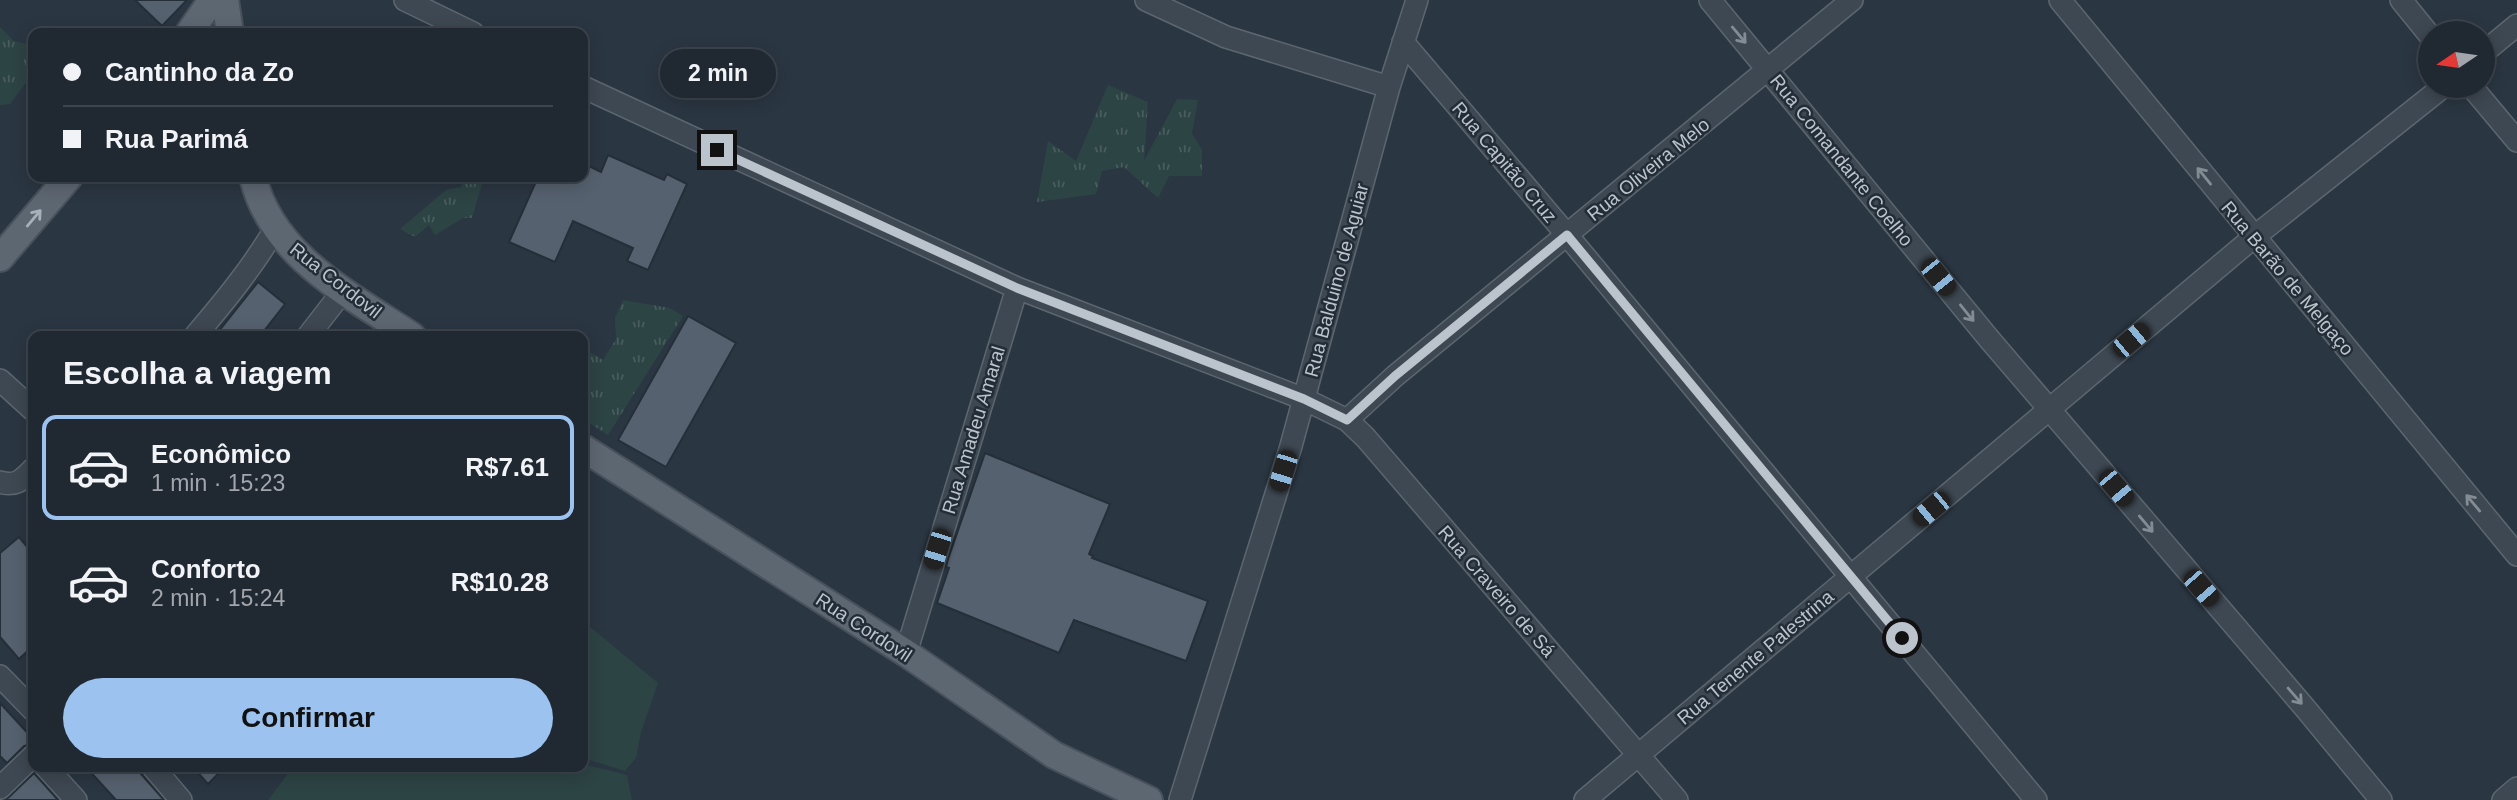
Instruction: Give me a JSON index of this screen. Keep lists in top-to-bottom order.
{
  "streets": {
    "main road": ["Rua Cordovil"],
    "street": [
      "Rua Comandante Coelho",
      "Rua Capitão Cruz",
      "Rua Oliveira Melo",
      "Rua Barão de Melgaço",
      "Rua Balduino de Aguiar",
      "Rua Amadeu Amaral",
      "Rua Craveiro de Sá",
      "Rua Tenente Palestrina"
    ]
  },
  "crossings": [
    ["Rua Comandante Coelho", "Rua Oliveira Melo"],
    ["Rua Comandante Coelho", "Rua Tenente Palestrina"],
    ["Rua Capitão Cruz", "Rua Oliveira Melo"],
    ["Rua Capitão Cruz", "Rua Balduino de Aguiar"],
    ["Rua Capitão Cruz", "Rua Tenente Palestrina"],
    ["Rua Oliveira Melo", "Rua Craveiro de Sá"],
    ["Rua Barão de Melgaço", "Rua Tenente Palestrina"],
    ["Rua Cordovil", "Rua Amadeu Amaral"],
    ["Rua Balduino de Aguiar", "Rua Craveiro de Sá"],
    ["Rua Amadeu Amaral", "Rua Craveiro de Sá"],
    ["Rua Craveiro de Sá", "Rua Tenente Palestrina"]
  ],
  "one_way": ["Rua Comandante Coelho", "Rua Barão de Melgaço"],
  "north": "left",
  "page": {
    "banner": ["Cantinho da Zo", "Rua Parimá"],
    "bubble": "2 min",
    "heading": "Escolha a viagem",
    "list": [
      {
        "name": "Econômico",
        "note": "1 min · 15:23",
        "value": "R$7.61"
      },
      {
        "name": "Conforto",
        "note": "2 min · 15:24",
        "value": "R$10.28"
      }
    ],
    "buttons": "Confirmar"
  }
}
